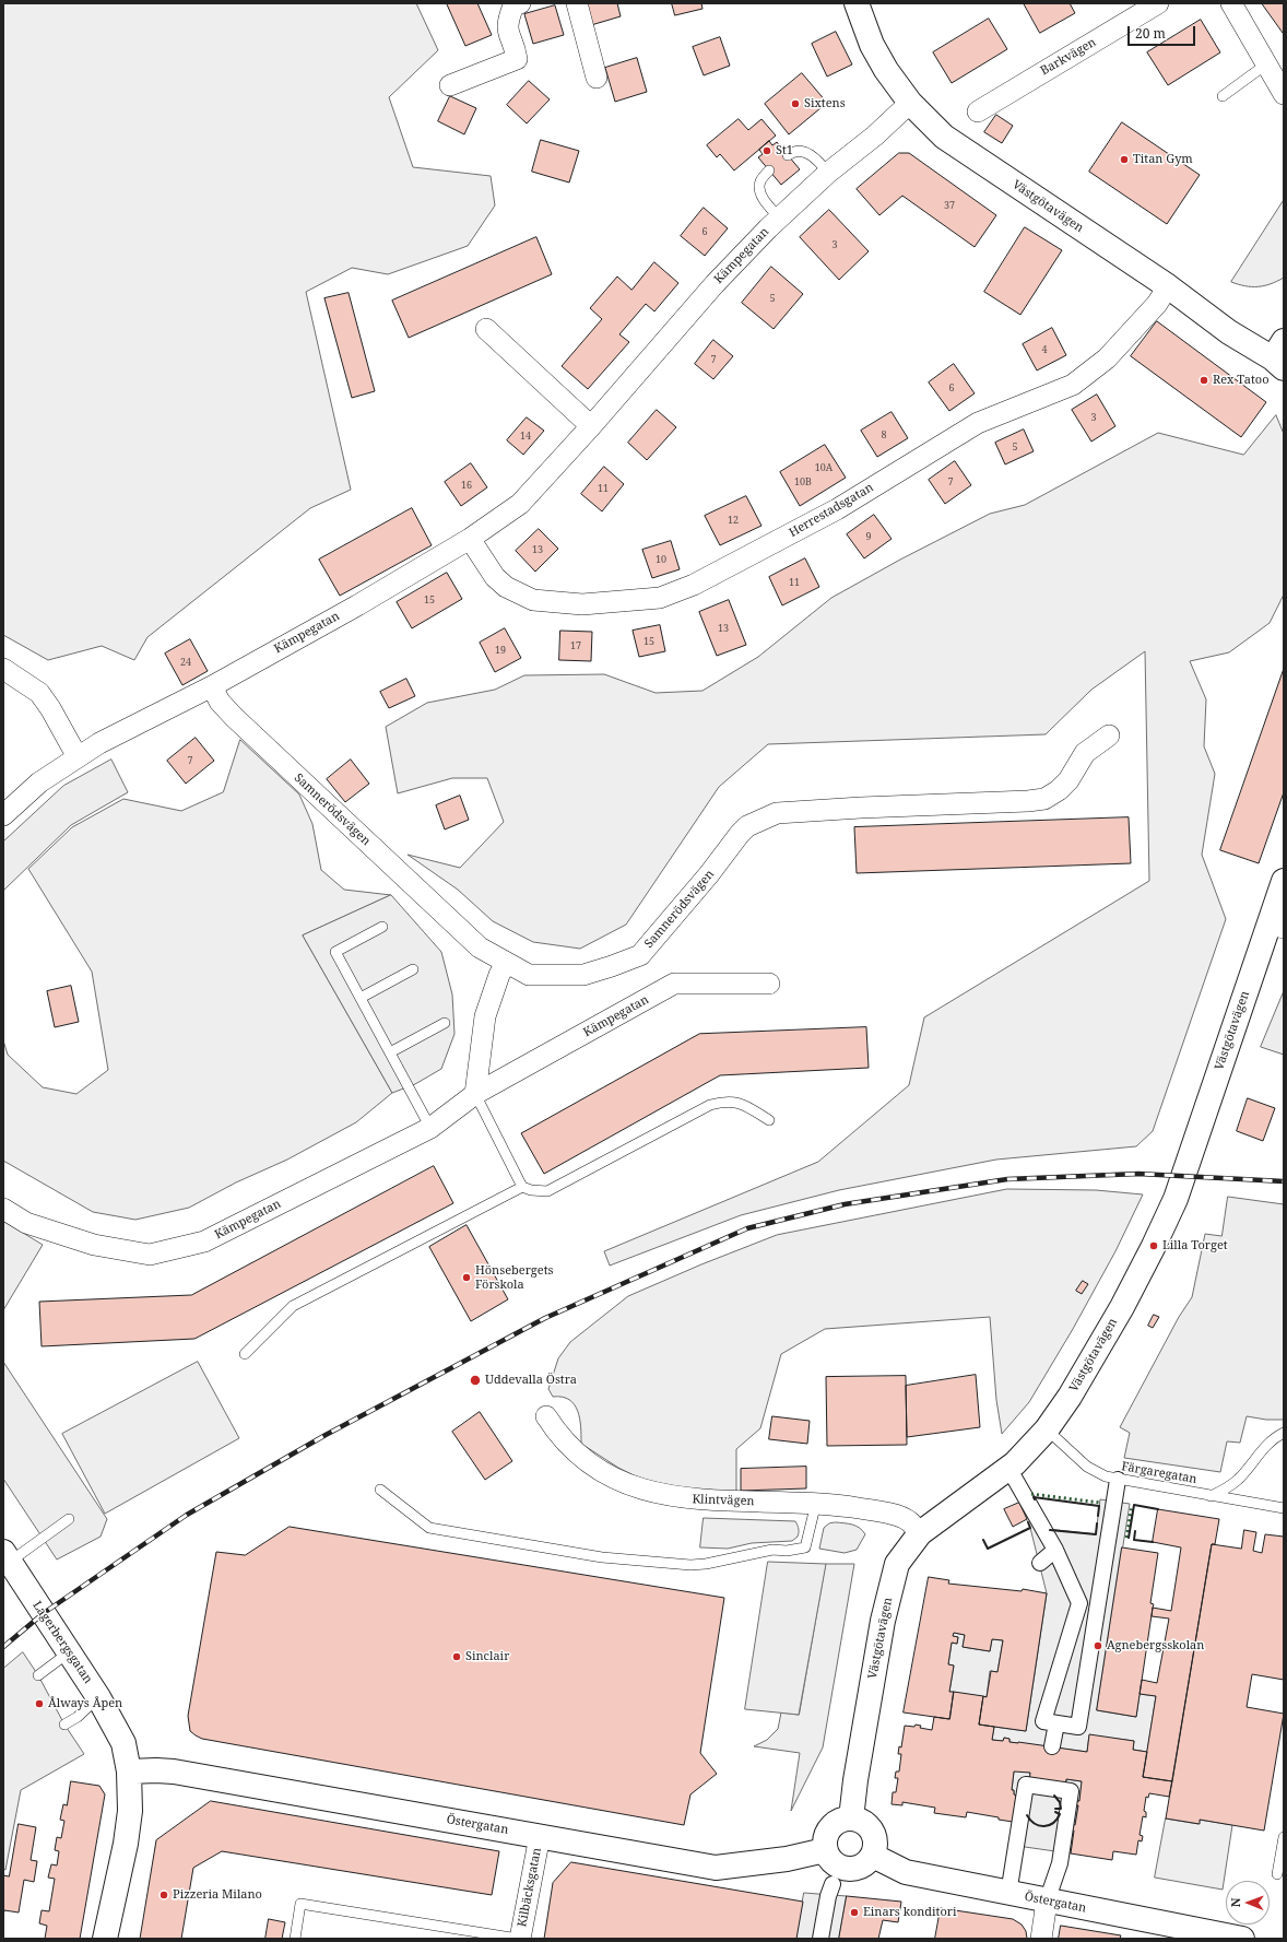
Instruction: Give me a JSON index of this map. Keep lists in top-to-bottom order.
{
  "streets": {
    "street": [
      "Barkvägen",
      "Västgötavägen",
      "Kämpegatan",
      "Herrestadsgatan",
      "Samnerödsvägen",
      "Klintvägen",
      "Lagerbergsgatan",
      "Östergatan",
      "Kilbäcksgatan"
    ],
    "lane": ["Färgaregatan"]
  },
  "crossings": [
    ["Västgötavägen", "Kämpegatan"],
    ["Västgötavägen", "Herrestadsgatan"],
    ["Västgötavägen", "Färgaregatan"],
    ["Västgötavägen", "Klintvägen"],
    ["Västgötavägen", "Östergatan"],
    ["Kämpegatan", "Herrestadsgatan"],
    ["Kämpegatan", "Samnerödsvägen"],
    ["Lagerbergsgatan", "Östergatan"],
    ["Östergatan", "Kilbäcksgatan"]
  ],
  "places": [
    "Sixtens",
    "St1",
    "Titan Gym",
    "Rex Tatoo",
    "Lilla Torget",
    "Hönsebergets Förskola",
    "Uddevalla Östra",
    "Agnebergsskolan",
    "Sinclair",
    "Ålways Åpen",
    "Pizzeria Milano",
    "Einars konditori"
  ],
  "house_numbers": [
    "37",
    "6",
    "3",
    "5",
    "4",
    "7",
    "6",
    "3",
    "8",
    "14",
    "5",
    "10A",
    "10B",
    "7",
    "16",
    "11",
    "12",
    "9",
    "13",
    "10",
    "11",
    "15",
    "13",
    "15",
    "17",
    "19",
    "24",
    "7"
  ],
  "scale_bar": "20 m",
  "north": "left"
}
